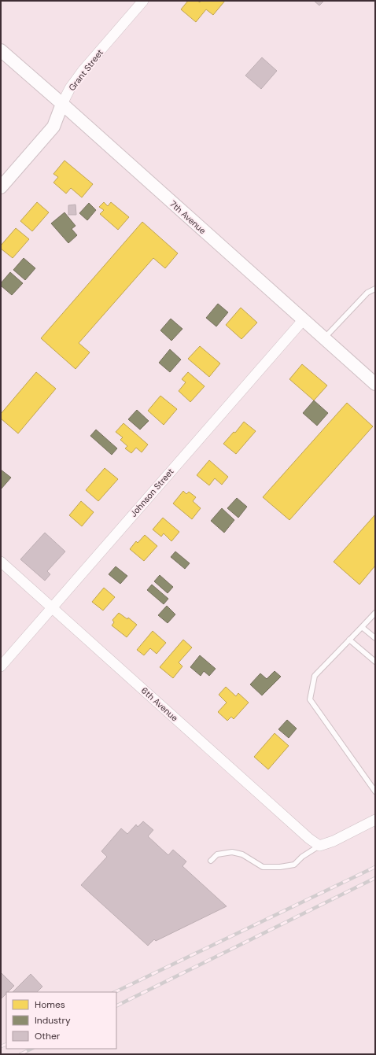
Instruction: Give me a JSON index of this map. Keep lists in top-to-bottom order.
{
  "streets": {
    "street": [
      "Grant Street",
      "7th Avenue",
      "Johnson Street",
      "6th Avenue"
    ]
  },
  "crossings": [
    ["Grant Street", "7th Avenue"],
    ["7th Avenue", "Johnson Street"],
    ["Johnson Street", "6th Avenue"]
  ],
  "legend": ["Homes", "Industry", "Other"]
}
